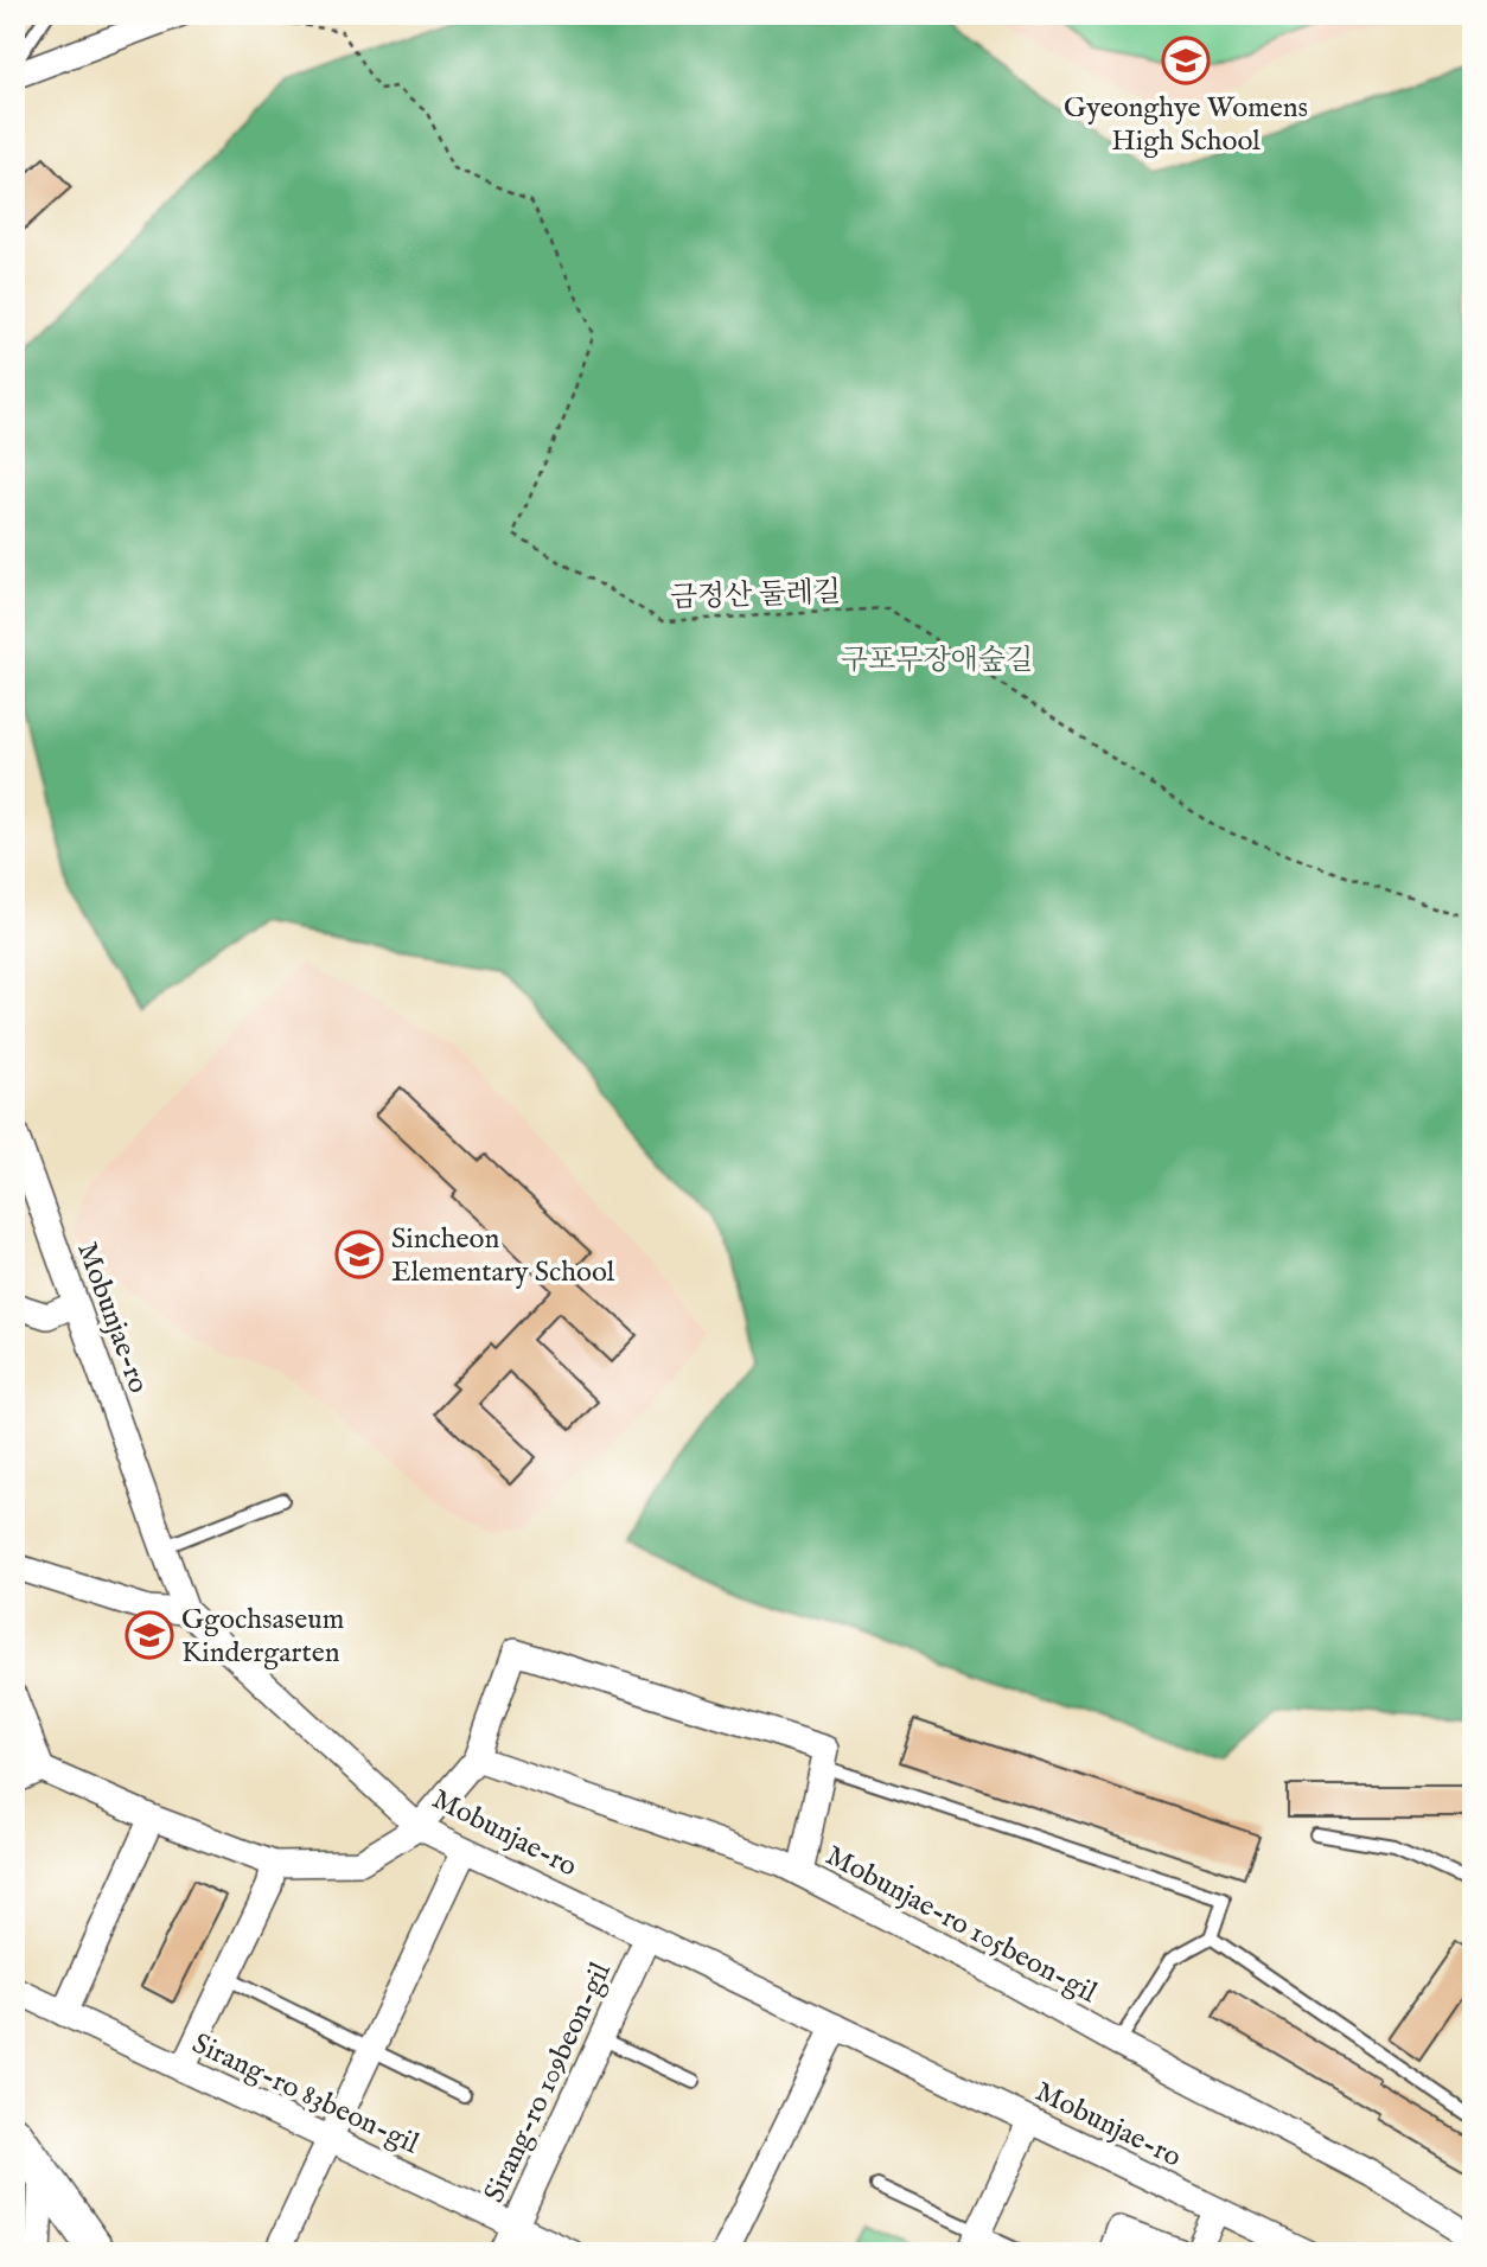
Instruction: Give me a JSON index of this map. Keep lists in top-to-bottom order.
{
  "streets": {
    "street": [
      "Mobunjae-ro",
      "Mobunjae-ro 105beon-gil",
      "Sirang-ro 109beon-gil",
      "Sirang-ro 83beon-gil"
    ],
    "path": ["금정산 둘레길"]
  },
  "crossings": [
    ["Mobunjae-ro", "Sirang-ro 109beon-gil"],
    ["Sirang-ro 109beon-gil", "Sirang-ro 83beon-gil"]
  ],
  "parks": ["구포무장애숲길"],
  "places": {
    "school or university": ["Gyeonghye Womens High School", "Sincheon Elementary School", "Ggochsaseum Kindergarten"]
  }
}
